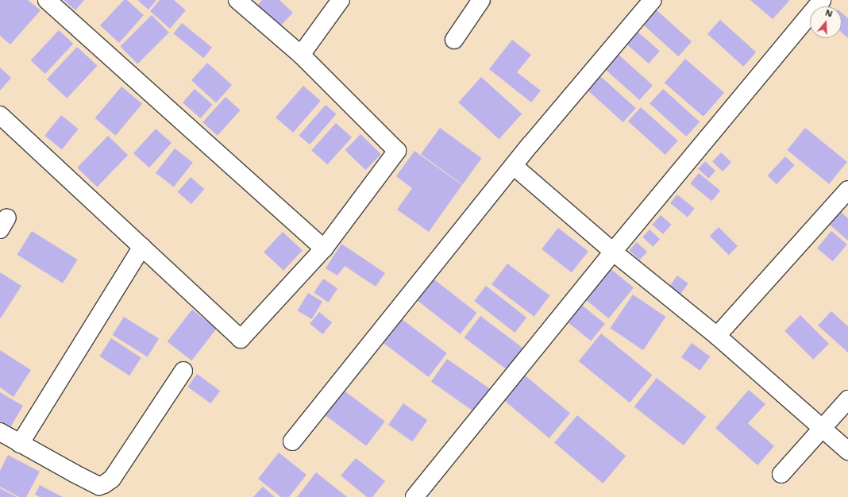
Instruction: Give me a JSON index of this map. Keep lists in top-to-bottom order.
{
  "north": "top"
}
